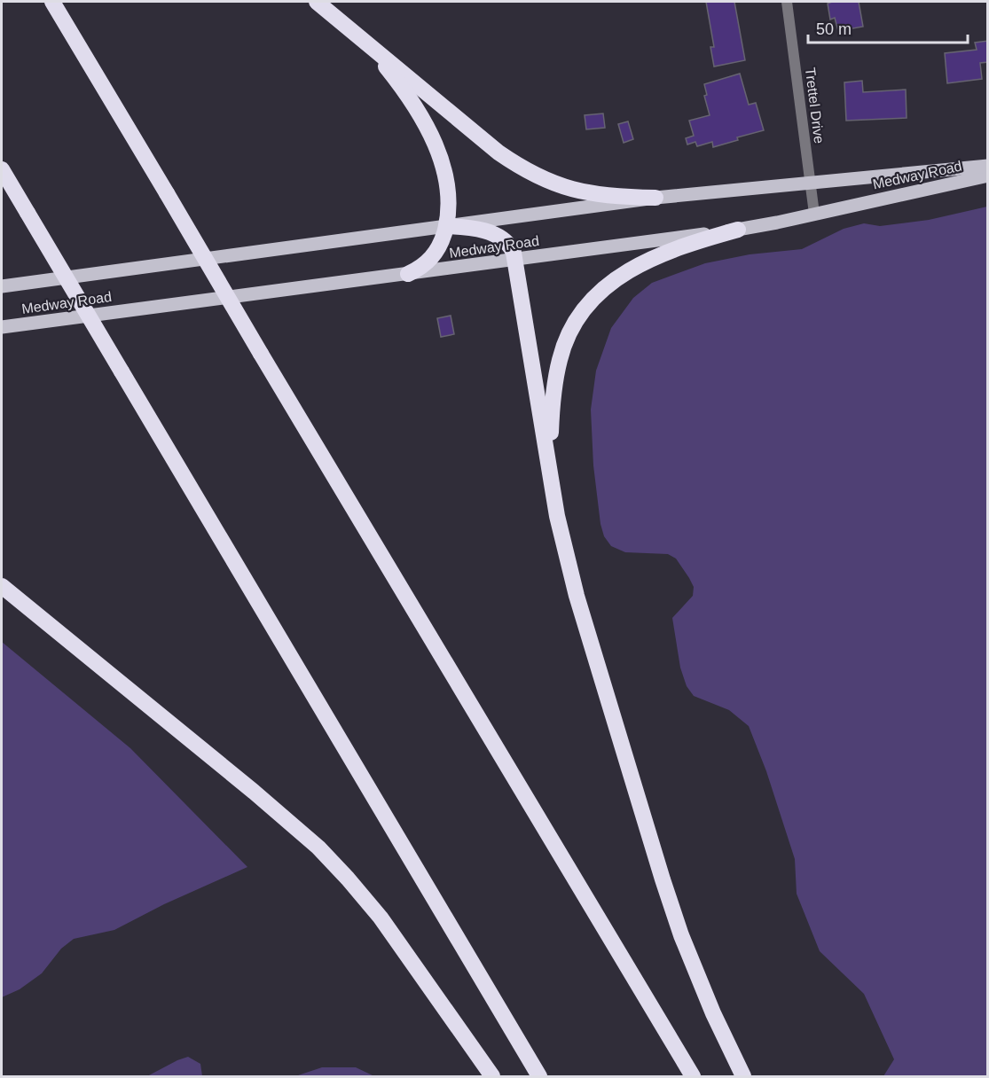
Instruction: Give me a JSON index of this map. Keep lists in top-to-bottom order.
{
  "streets": {
    "main road": ["Medway Road"],
    "street": ["Trettel Drive"]
  },
  "crossings": [
    ["Trettel Drive", "Medway Road"]
  ],
  "scale_bar": "50 m"
}
